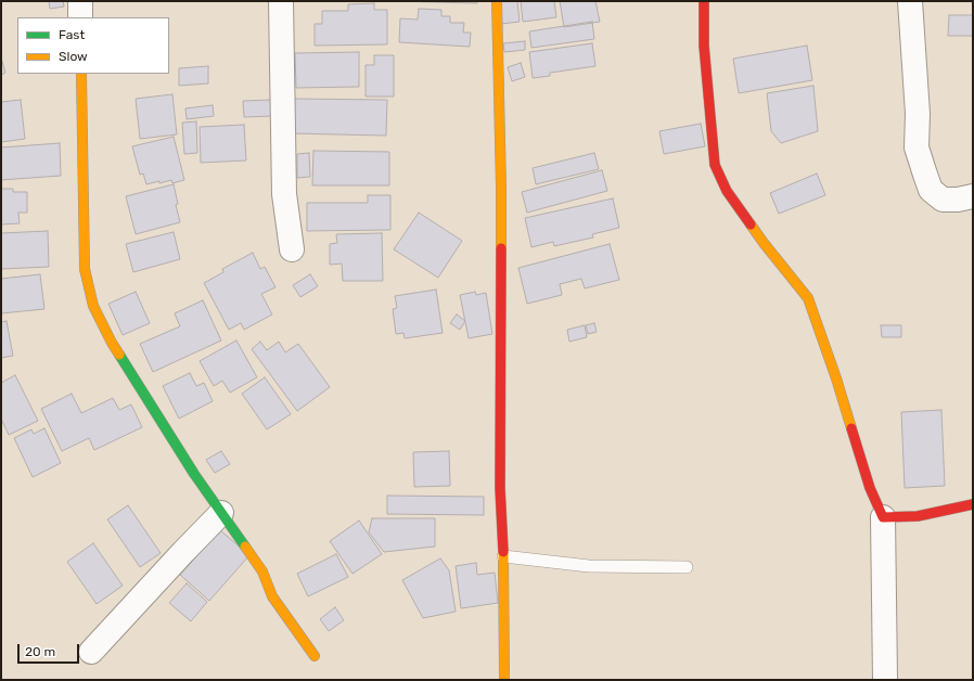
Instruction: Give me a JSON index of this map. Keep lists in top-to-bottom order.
{
  "legend": ["Fast", "Slow"],
  "scale_bar": "20 m"
}
